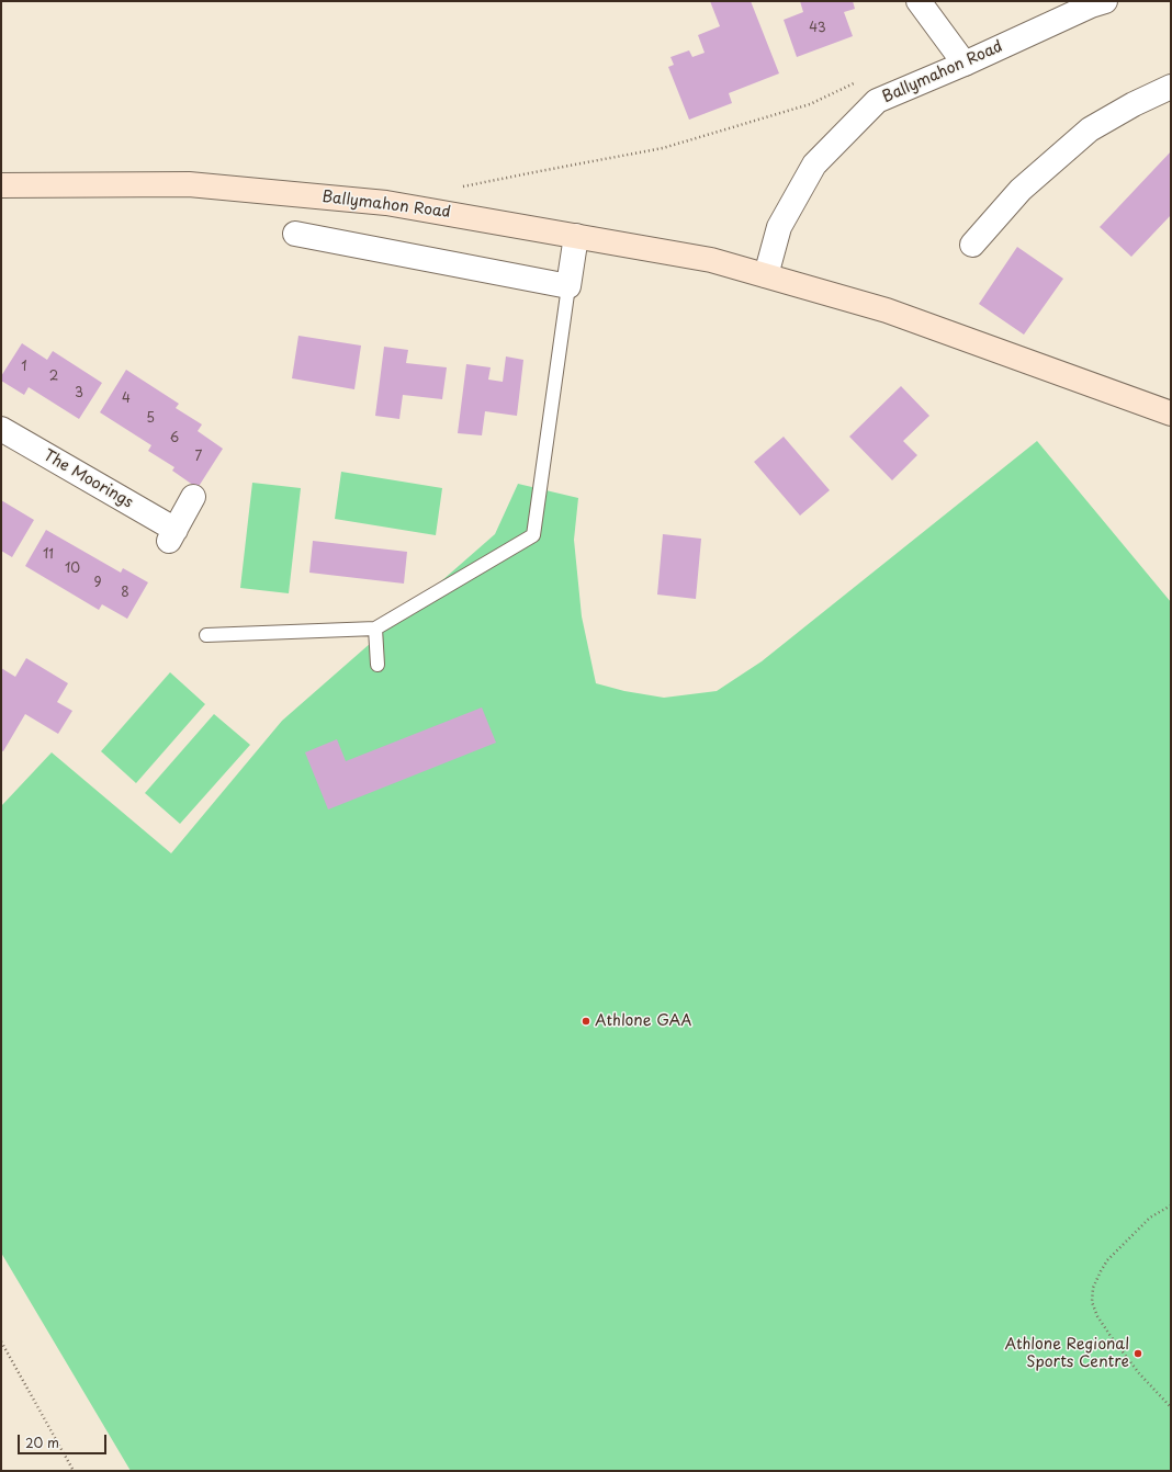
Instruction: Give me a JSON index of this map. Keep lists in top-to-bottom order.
{
  "streets": {
    "main road": ["Ballymahon Road"],
    "street": ["The Moorings"]
  },
  "places": ["Athlone GAA", "Athlone Regional Sports Centre"],
  "house_numbers": [
    "43",
    "1",
    "2",
    "3",
    "4",
    "5",
    "6",
    "7",
    "11",
    "10",
    "9",
    "8"
  ],
  "scale_bar": "20 m"
}
